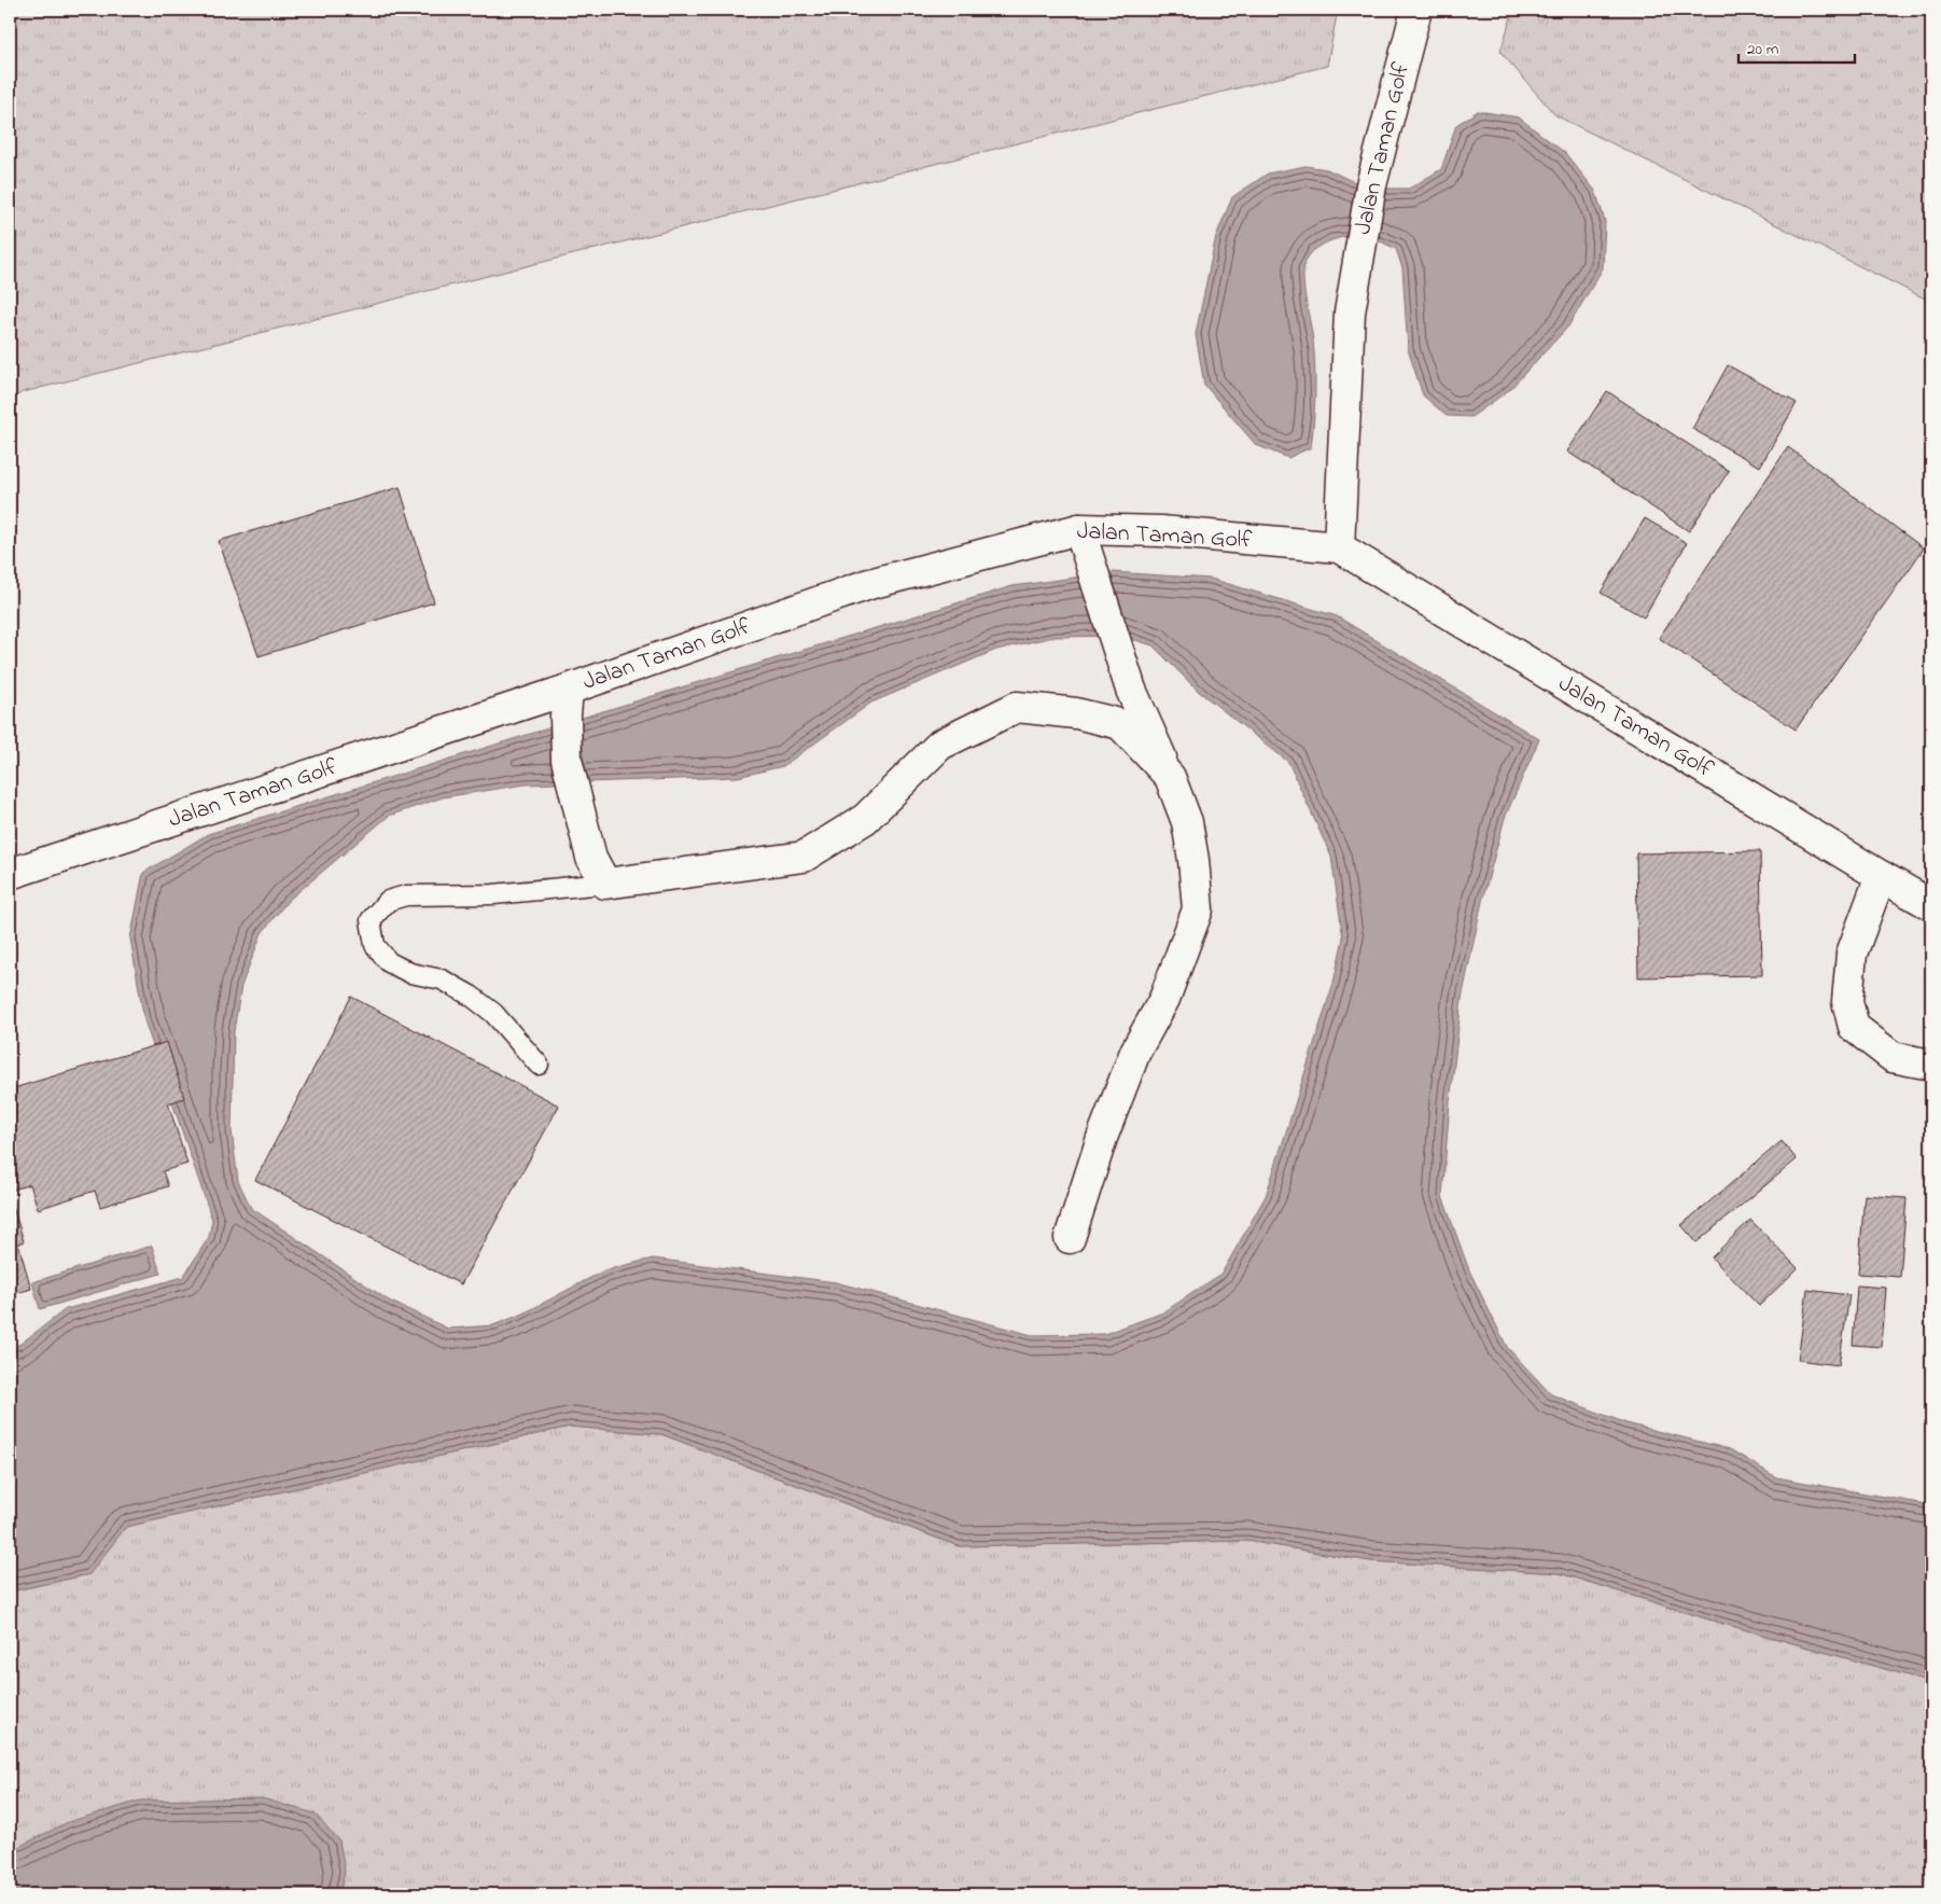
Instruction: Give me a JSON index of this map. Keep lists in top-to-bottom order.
{
  "streets": {
    "street": ["Jalan Taman Golf"]
  },
  "scale_bar": "20 m"
}
